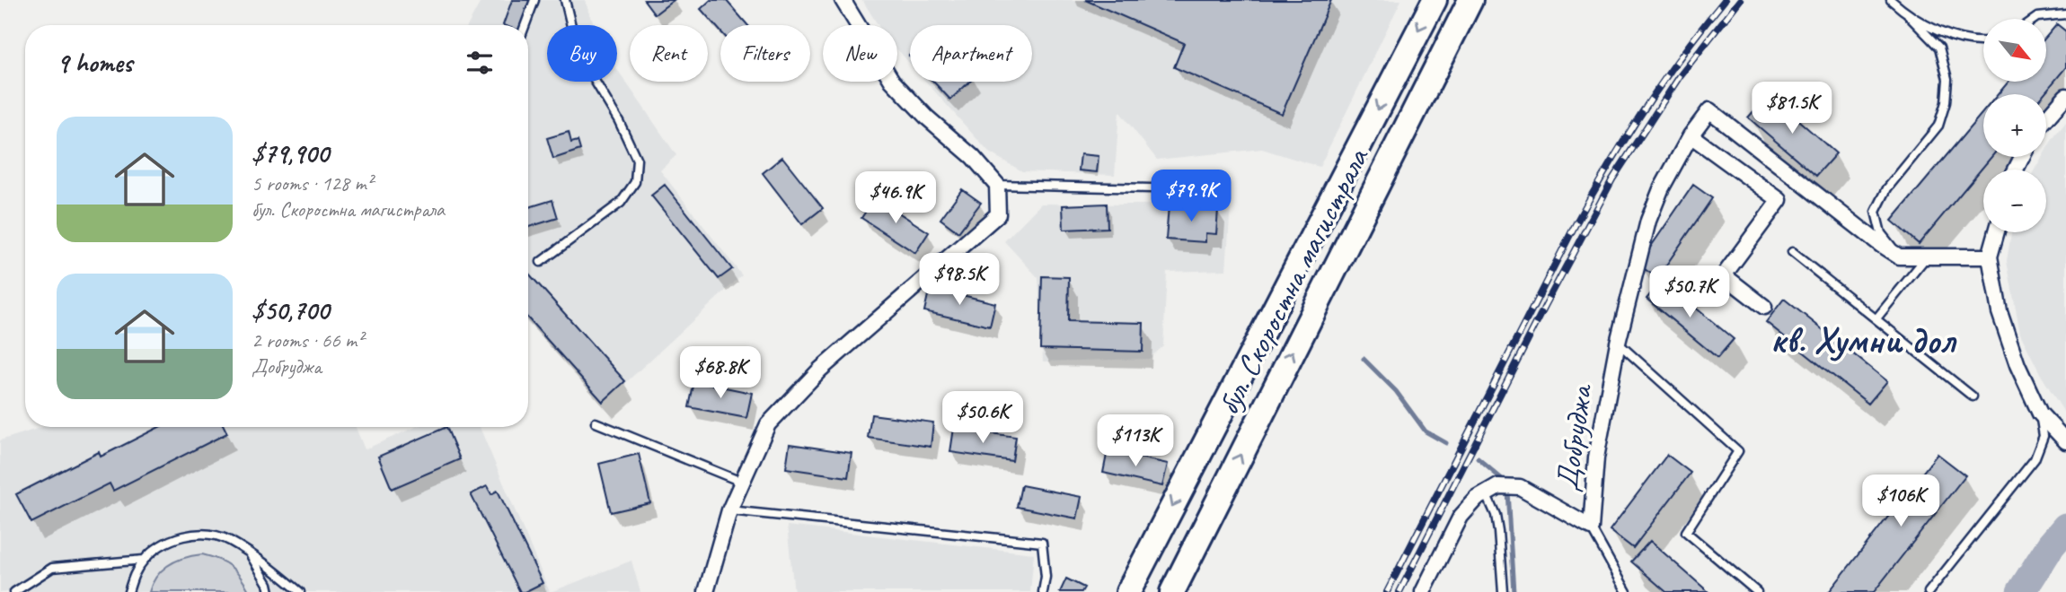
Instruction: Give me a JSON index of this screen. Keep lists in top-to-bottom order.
{
  "streets": {
    "highway": ["бул. Скоростна магистрала"],
    "street": ["Добруджа"]
  },
  "districts": ["кв. Хумни дол"],
  "north": "bottom right",
  "page": {
    "map_buttons": ["+", "−"],
    "chip": [
      "Buy",
      "Rent",
      "Filters",
      "New",
      "Apartment"
    ],
    "heading": "9 homes",
    "price": [
      "$81.5K",
      "$79.9K",
      "$46.9K",
      "$98.5K",
      "$50.7K",
      "$68.8K",
      "$50.6K",
      "$113K",
      "$106K"
    ],
    "list": [
      {
        "name": "$79,900",
        "note": "5 rooms · 128 m² · бул. Скоростна магистрала"
      },
      {
        "name": "$50,700",
        "note": "2 rooms · 66 m² · Добруджа"
      }
    ]
  }
}
